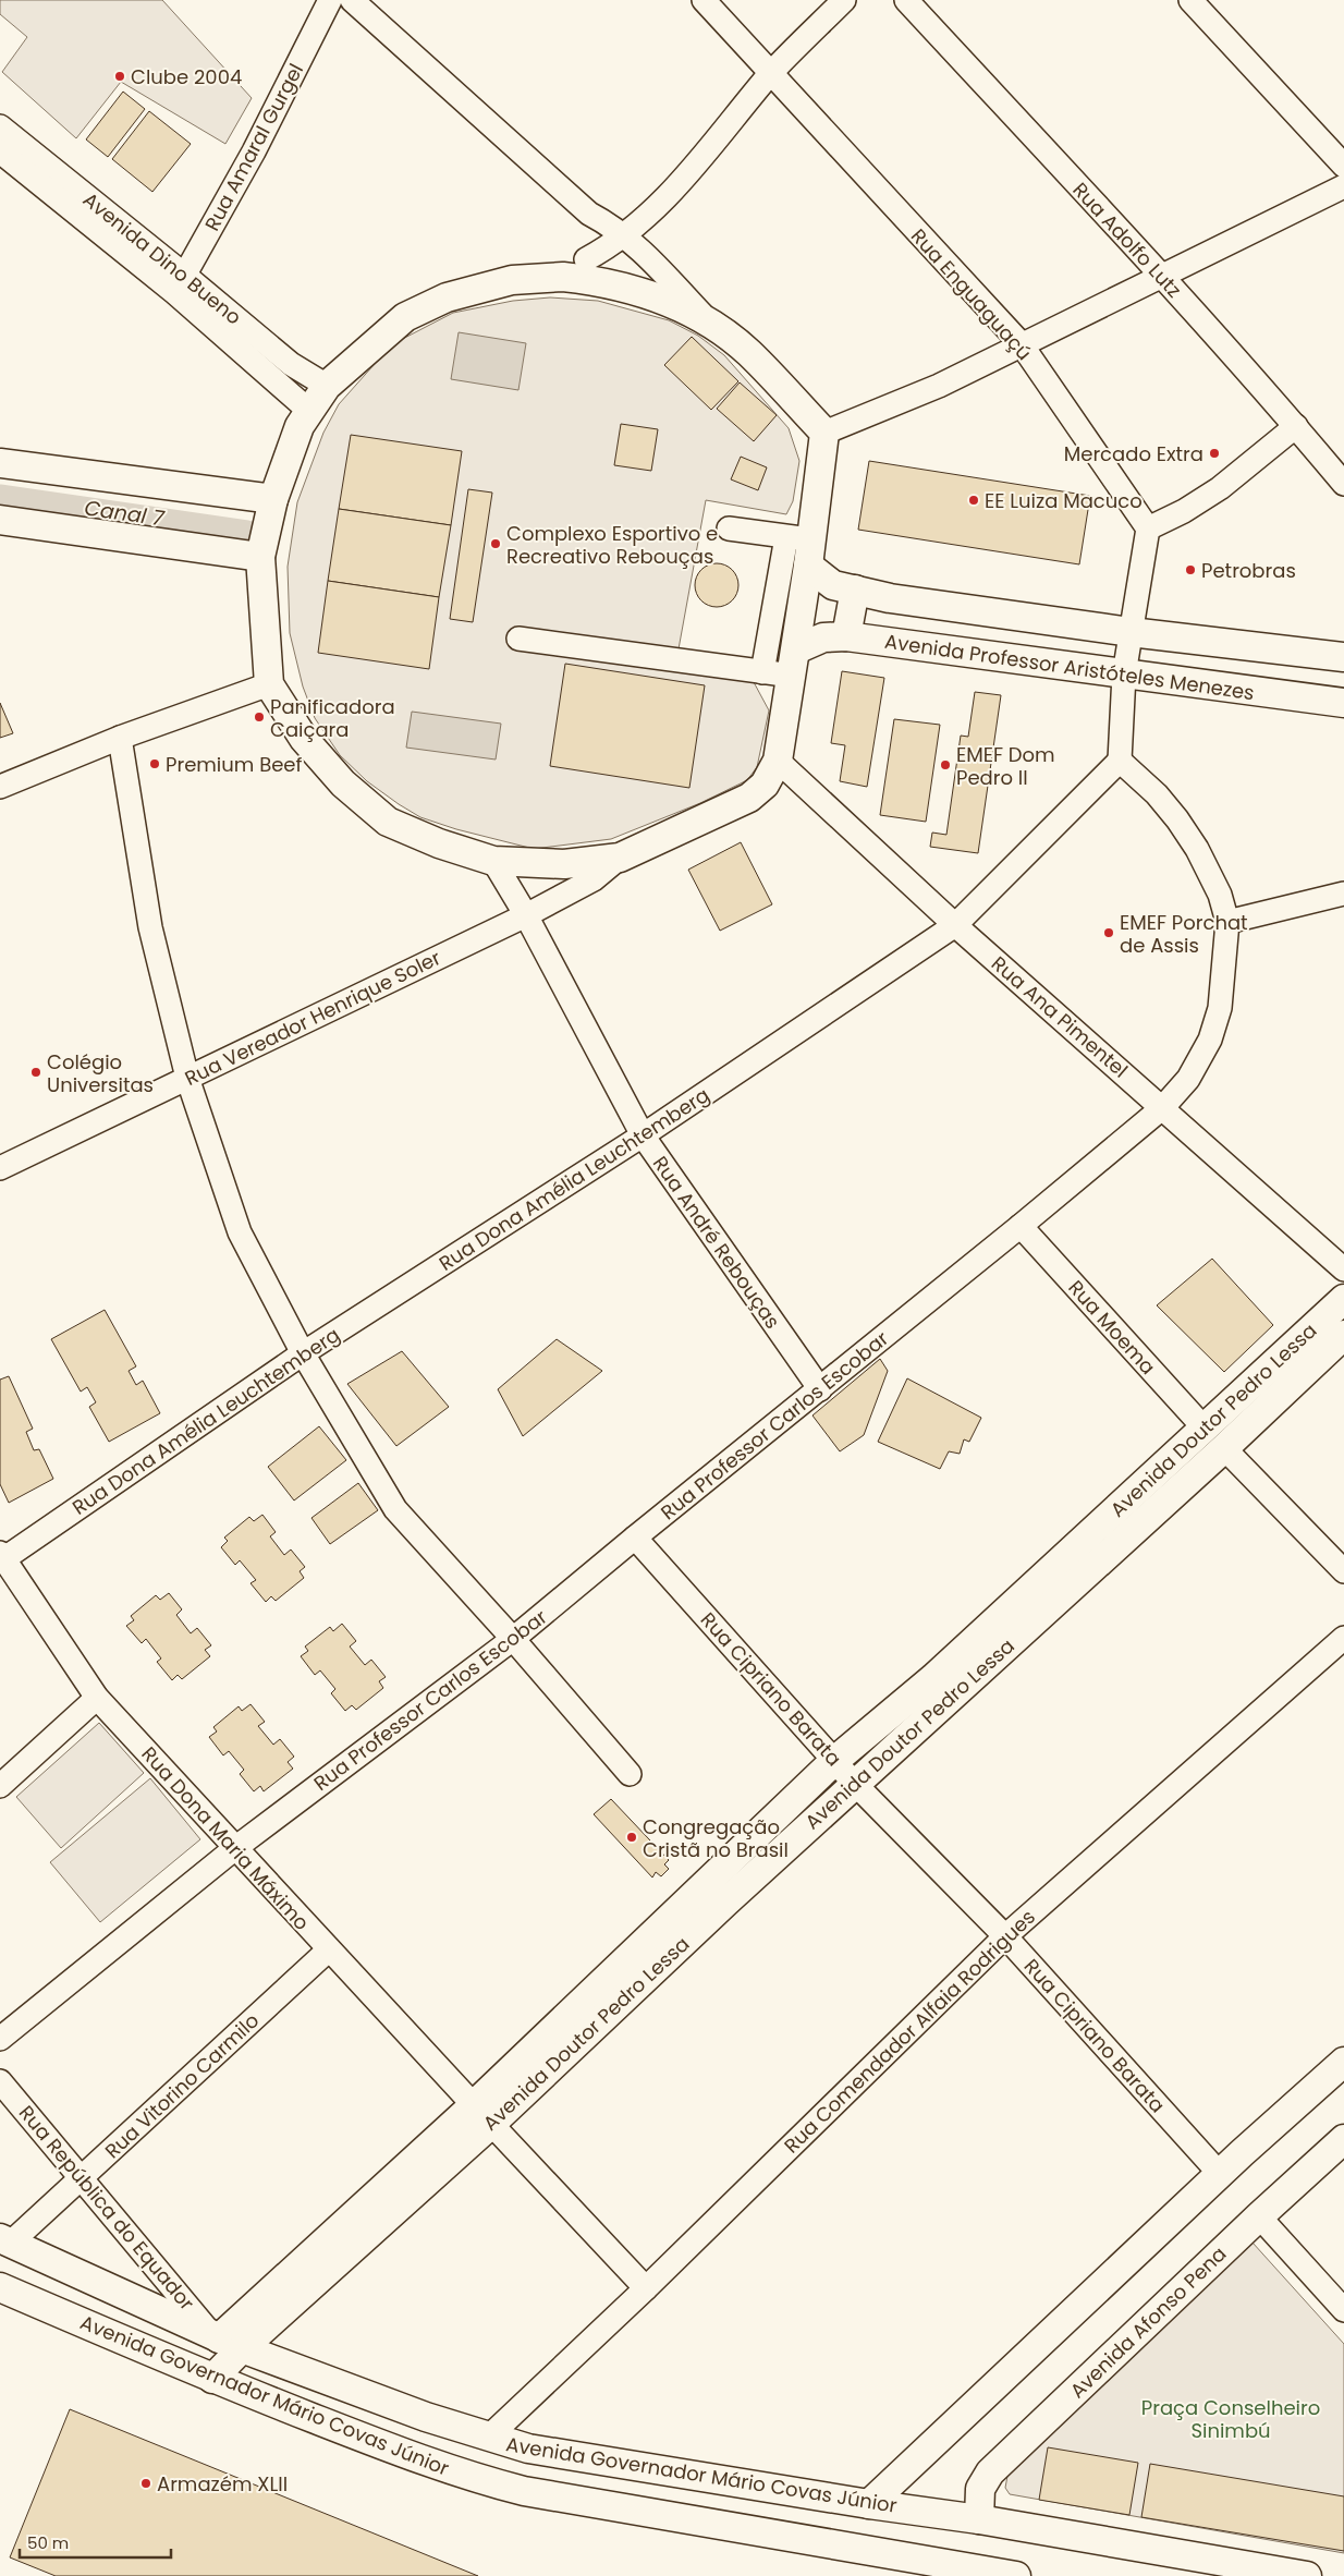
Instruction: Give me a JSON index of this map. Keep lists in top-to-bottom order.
{
  "streets": {
    "main road": [
      "Avenida Professor Aristóteles Menezes",
      "Avenida Doutor Pedro Lessa",
      "Avenida Afonso Pena",
      "Avenida Governador Mário Covas Júnior"
    ],
    "street": [
      "Rua Amaral Gurgel",
      "Rua Adolfo Lutz",
      "Avenida Dino Bueno",
      "Rua Enguaguaçú",
      "Rua Ana Pimentel",
      "Rua Vereador Henrique Soler",
      "Rua Dona Amélia Leuchtemberg",
      "Rua André Rebouças",
      "Rua Moema",
      "Rua Professor Carlos Escobar",
      "Rua Cipriano Barata",
      "Rua Dona Maria Máximo",
      "Rua Comendador Alfaia Rodrigues",
      "Rua Vitorino Carmilo",
      "Rua República do Equador"
    ]
  },
  "crossings": [
    ["Rua Amaral Gurgel", "Avenida Dino Bueno"],
    ["Rua Ana Pimentel", "Rua Dona Amélia Leuchtemberg"],
    ["Rua Ana Pimentel", "Rua Professor Carlos Escobar"],
    ["Rua Vereador Henrique Soler", "Rua André Rebouças"],
    ["Rua Dona Amélia Leuchtemberg", "Rua André Rebouças"],
    ["Rua Dona Amélia Leuchtemberg", "Rua Professor Carlos Escobar"],
    ["Rua Dona Amélia Leuchtemberg", "Rua Dona Maria Máximo"],
    ["Rua André Rebouças", "Rua Professor Carlos Escobar"],
    ["Rua Moema", "Avenida Doutor Pedro Lessa"],
    ["Rua Moema", "Rua Professor Carlos Escobar"],
    ["Avenida Doutor Pedro Lessa", "Rua Cipriano Barata"],
    ["Avenida Doutor Pedro Lessa", "Rua Dona Maria Máximo"],
    ["Avenida Doutor Pedro Lessa", "Rua República do Equador"],
    ["Avenida Doutor Pedro Lessa", "Avenida Governador Mário Covas Júnior"],
    ["Rua Professor Carlos Escobar", "Rua Cipriano Barata"],
    ["Rua Professor Carlos Escobar", "Rua Dona Maria Máximo"],
    ["Rua Cipriano Barata", "Rua Comendador Alfaia Rodrigues"],
    ["Rua Dona Maria Máximo", "Rua Comendador Alfaia Rodrigues"],
    ["Rua Dona Maria Máximo", "Rua Vitorino Carmilo"],
    ["Rua Comendador Alfaia Rodrigues", "Avenida Governador Mário Covas Júnior"],
    ["Rua Vitorino Carmilo", "Rua República do Equador"],
    ["Rua Vitorino Carmilo", "Avenida Governador Mário Covas Júnior"],
    ["Rua República do Equador", "Avenida Governador Mário Covas Júnior"],
    ["Avenida Afonso Pena", "Avenida Governador Mário Covas Júnior"]
  ],
  "water": ["Canal 7"],
  "parks": ["Praça Conselheiro Sinimbú"],
  "places": [
    "Clube 2004",
    "Mercado Extra",
    "EE Luiza Macuco",
    "Complexo Esportivo e Recreativo Rebouças",
    "Petrobras",
    "Panificadora Caiçara",
    "Premium Beef",
    "EMEF Dom Pedro II",
    "EMEF Porchat de Assis",
    "Colégio Universitas",
    "Congregação Cristã no Brasil",
    "Armazém XLII"
  ],
  "scale_bar": "50 m"
}
